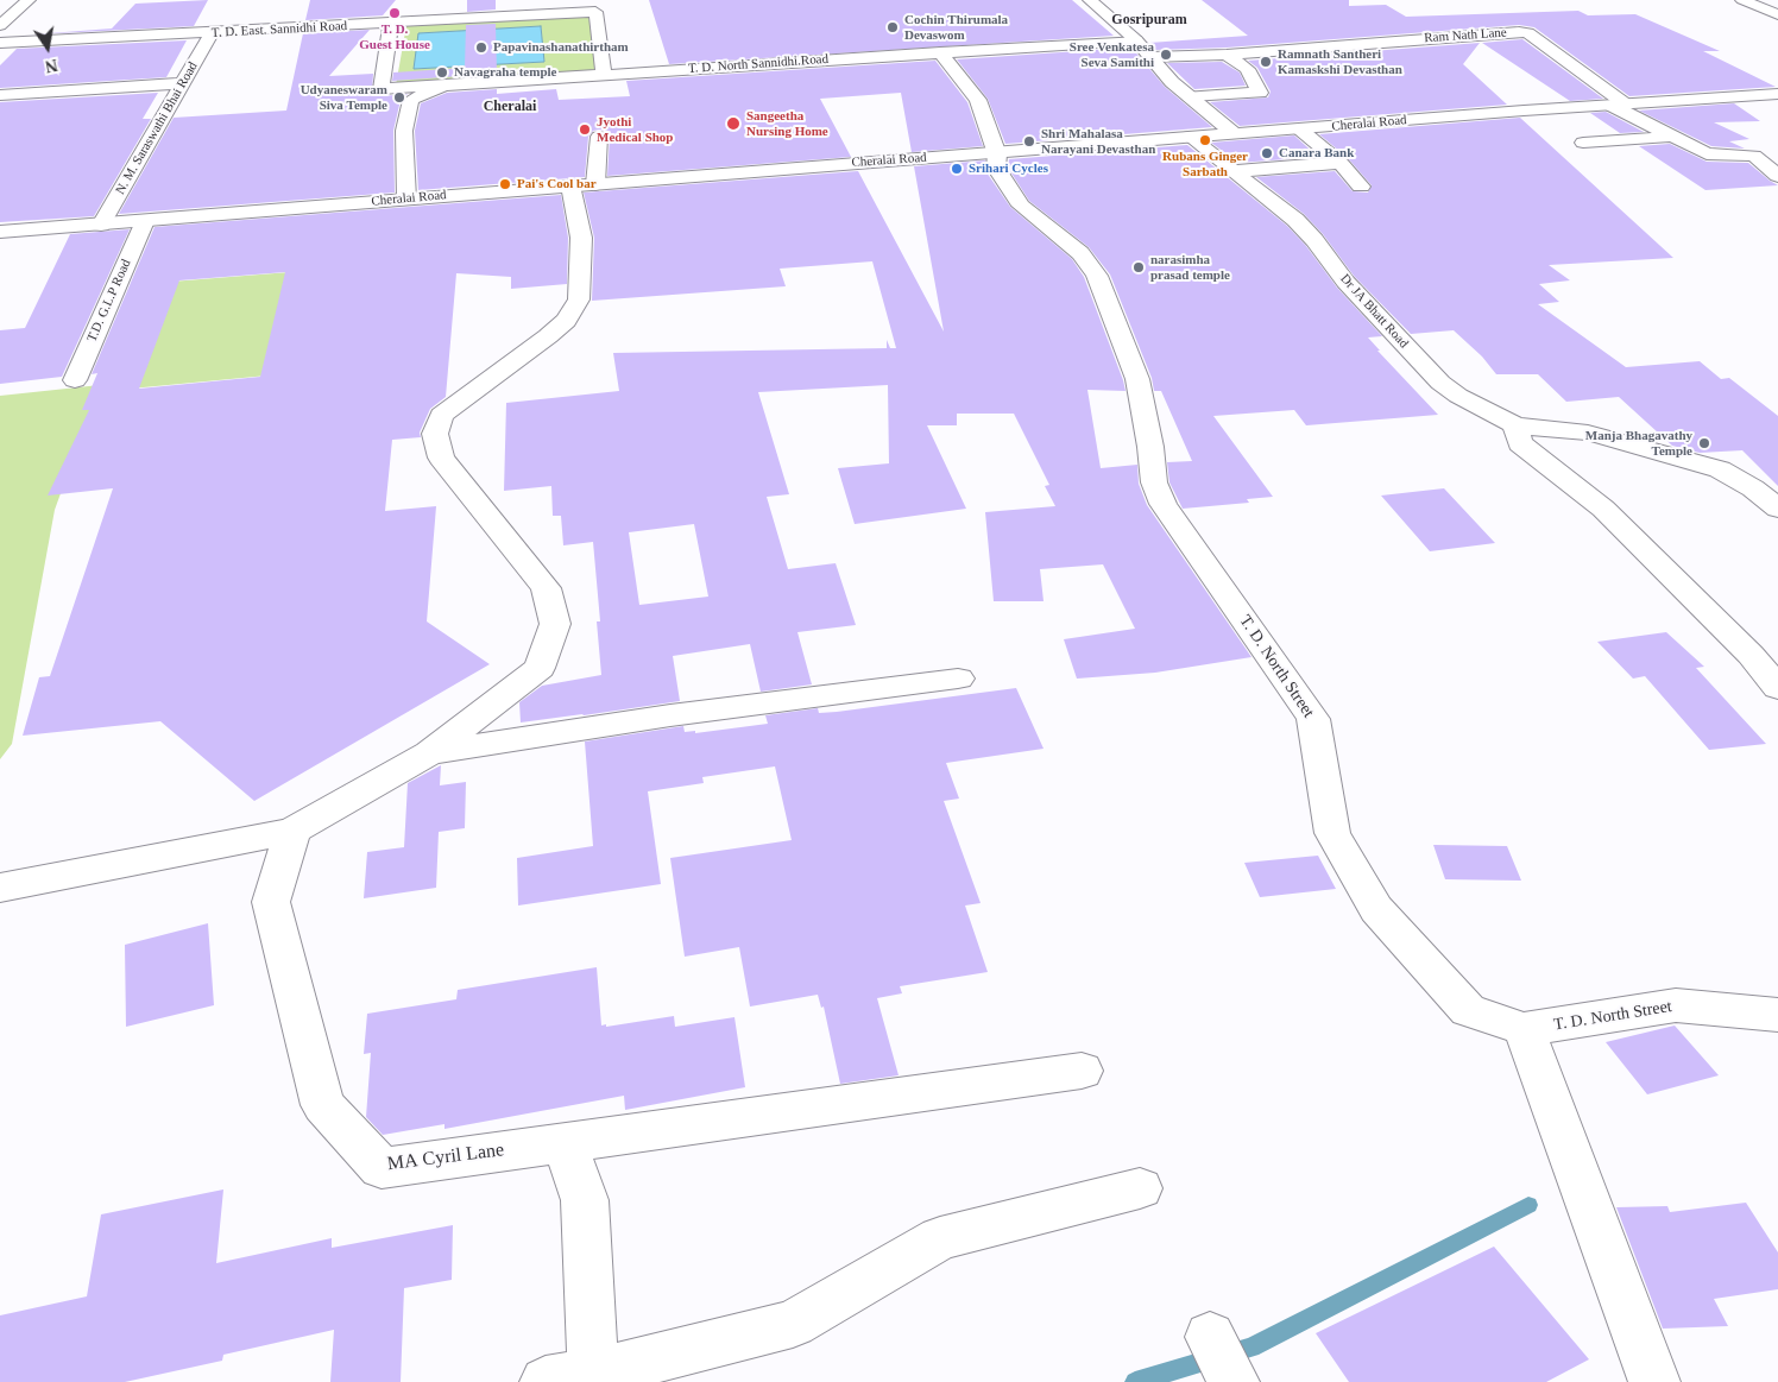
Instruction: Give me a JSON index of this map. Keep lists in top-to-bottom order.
{
  "streets": {
    "street": [
      "T. D. East. Sannidhi Road",
      "Ram Nath Lane",
      "T. D. North Sannidhi.Road",
      "Cheralai Road",
      "N. M. Saraswathi Bhai Road",
      "T.D. G.L.P Road",
      "Dr JA Bhatt Road",
      "T. D. North Street",
      "MA Cyril Lane"
    ]
  },
  "crossings": [
    ["T. D. East. Sannidhi Road", "T. D. North Sannidhi.Road"],
    ["T. D. East. Sannidhi Road", "N. M. Saraswathi Bhai Road"],
    ["Ram Nath Lane", "Cheralai Road"],
    ["T. D. North Sannidhi.Road", "T. D. North Street"],
    ["Cheralai Road", "N. M. Saraswathi Bhai Road"],
    ["Cheralai Road", "T.D. G.L.P Road"],
    ["Cheralai Road", "Dr JA Bhatt Road"],
    ["Cheralai Road", "T. D. North Street"]
  ],
  "districts": ["Gosripuram", "Cheralai"],
  "places": [
    "T. D. Guest House",
    "Cochin Thirumala Devaswom",
    "Papavinashanathirtham",
    "Sree Venkatesa Seva Samithi",
    "Ramnath Santheri Kamaskshi Devasthan",
    "Navagraha temple",
    "Udyaneswaram Siva Temple",
    "Sangeetha Nursing Home",
    "Jyothi Medical Shop",
    "Rubans Ginger Sarbath",
    "Shri Mahalasa Narayani Devasthan",
    "Canara Bank",
    "Srihari Cycles",
    "Pai's Cool bar",
    "narasimha prasad temple",
    "Manja Bhagavathy Temple"
  ],
  "north": "bottom"
}
